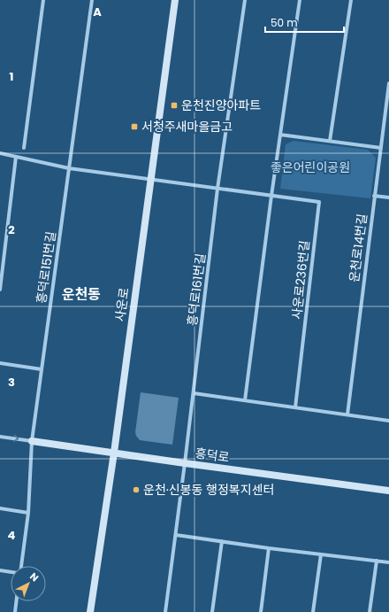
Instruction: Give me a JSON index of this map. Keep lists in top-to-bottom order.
{
  "streets": {
    "street": [
      "운천로14번길",
      "흥덕로151번길",
      "사운로236번길",
      "흥덕로161번길",
      "사운로",
      "흥덕로"
    ]
  },
  "crossings": [
    ["흥덕로151번길", "사운로236번길"],
    ["흥덕로151번길", "흥덕로"],
    ["사운로236번길", "흥덕로161번길"],
    ["사운로236번길", "사운로"],
    ["흥덕로161번길", "흥덕로"],
    ["사운로", "흥덕로"]
  ],
  "districts": ["운천동"],
  "parks": ["좋은어린이공원"],
  "places": {
    "transit": ["운천진양아파트", "서청주새마을금고"],
    "other": ["운천·신봉동 행정복지센터"]
  },
  "scale_bar": "50 m",
  "north": "top right",
  "grid": {
    "columns": ["A"],
    "rows": [
      "1",
      "2",
      "3",
      "4"
    ]
  }
}
